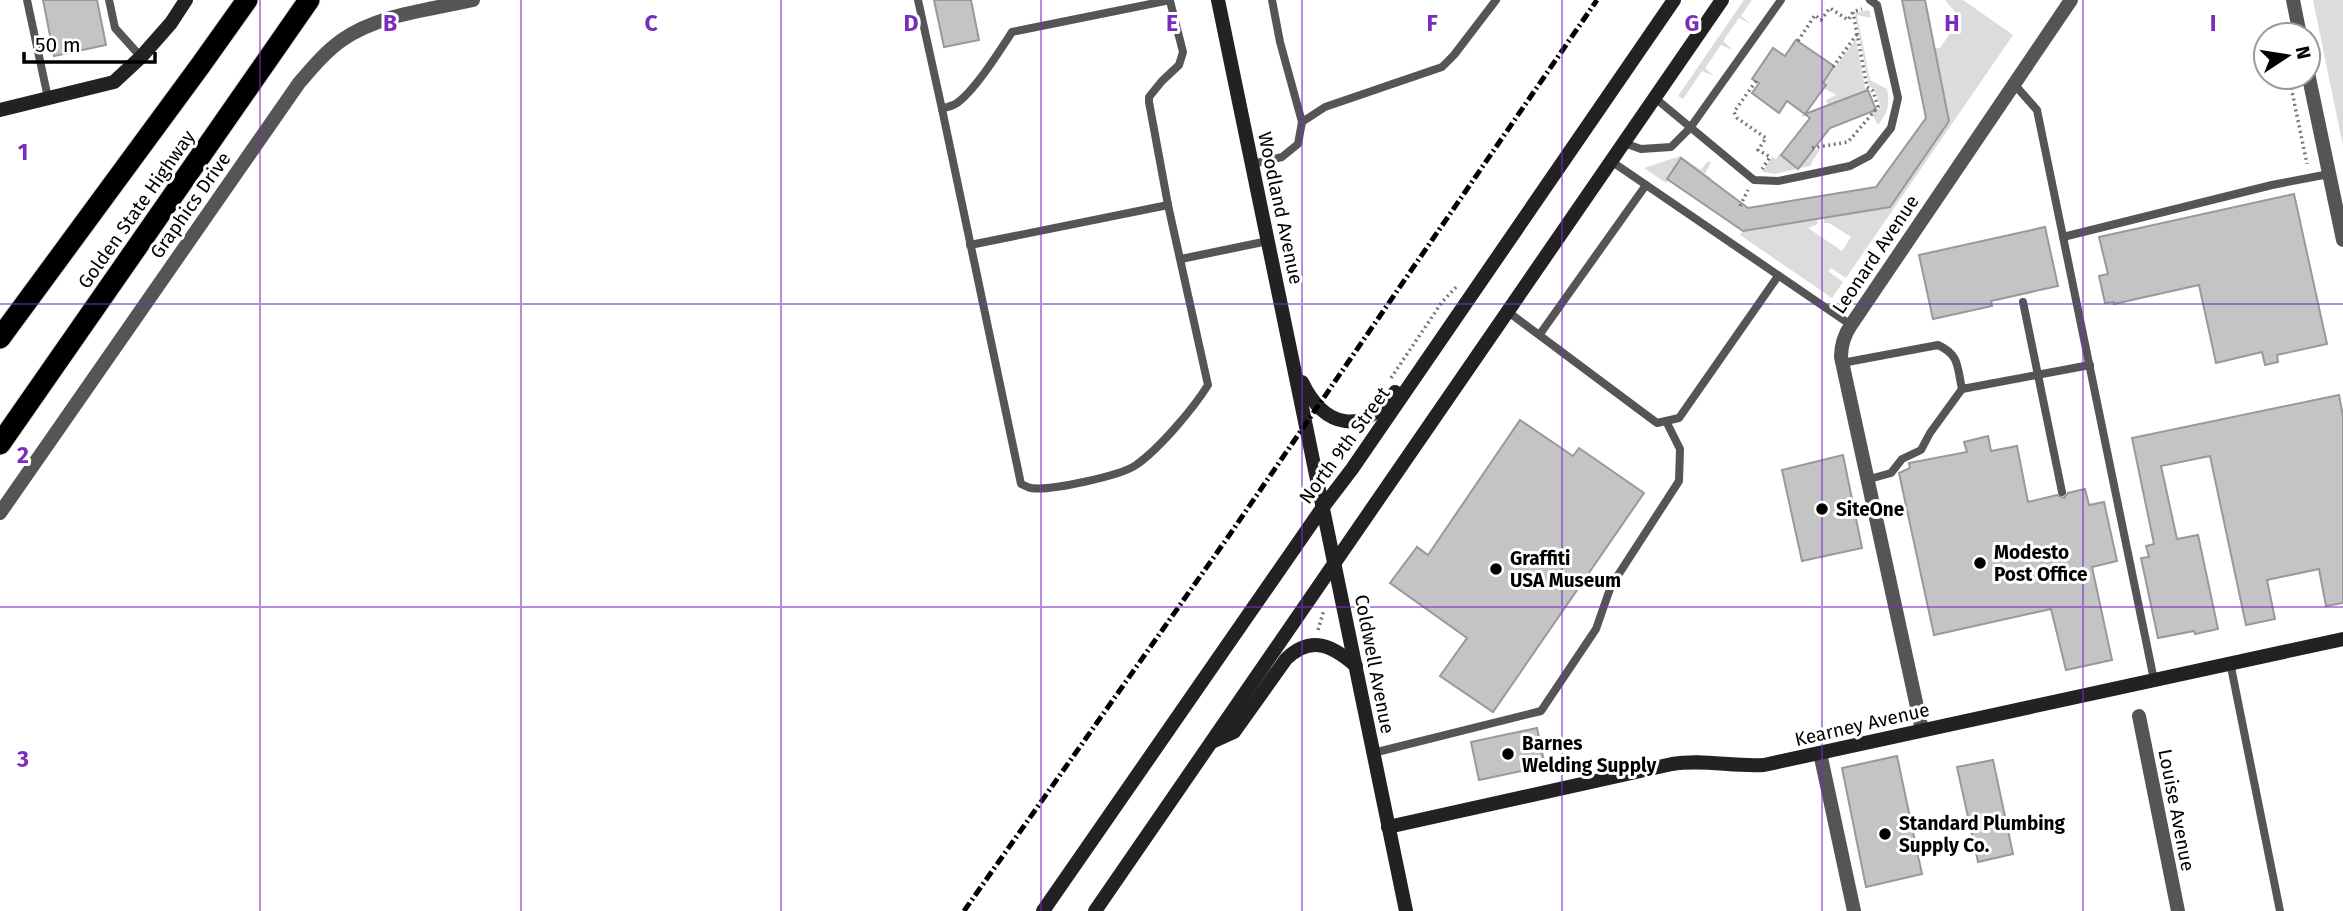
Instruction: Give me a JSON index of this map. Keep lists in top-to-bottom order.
{
  "streets": {
    "highway": ["Golden State Highway"],
    "street": [
      "Graphics Drive",
      "Woodland Avenue",
      "Leonard Avenue",
      "North 9th Street",
      "Coldwell Avenue",
      "Kearney Avenue",
      "Louise Avenue"
    ]
  },
  "crossings": [
    ["Woodland Avenue", "Coldwell Avenue"],
    ["Leonard Avenue", "Kearney Avenue"],
    ["North 9th Street", "Coldwell Avenue"],
    ["Coldwell Avenue", "Kearney Avenue"]
  ],
  "places": [
    "SiteOne",
    "Modesto Post Office",
    "Graffiti USA Museum",
    "Barnes Welding Supply",
    "Standard Plumbing Supply Co."
  ],
  "scale_bar": "50 m",
  "north": "right",
  "grid": {
    "columns": [
      "B",
      "C",
      "D",
      "E",
      "F",
      "G",
      "H",
      "I"
    ],
    "rows": ["1", "2", "3"]
  }
}
